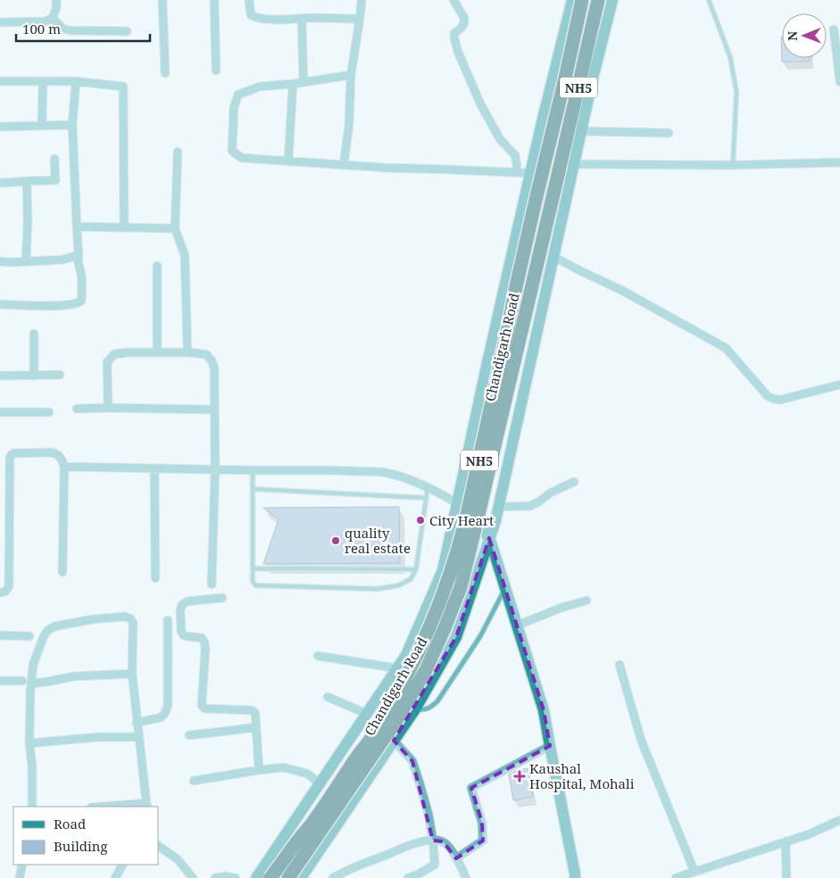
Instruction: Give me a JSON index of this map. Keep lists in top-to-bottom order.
{
  "streets": {
    "highway": ["NH5", "Chandigarh Road"]
  },
  "places": {
    "other": ["City Heart", "quality real estate"],
    "health": ["Kaushal Hospital, Mohali"]
  },
  "legend": ["Road", "Building"],
  "scale_bar": "100 m",
  "north": "left"
}
